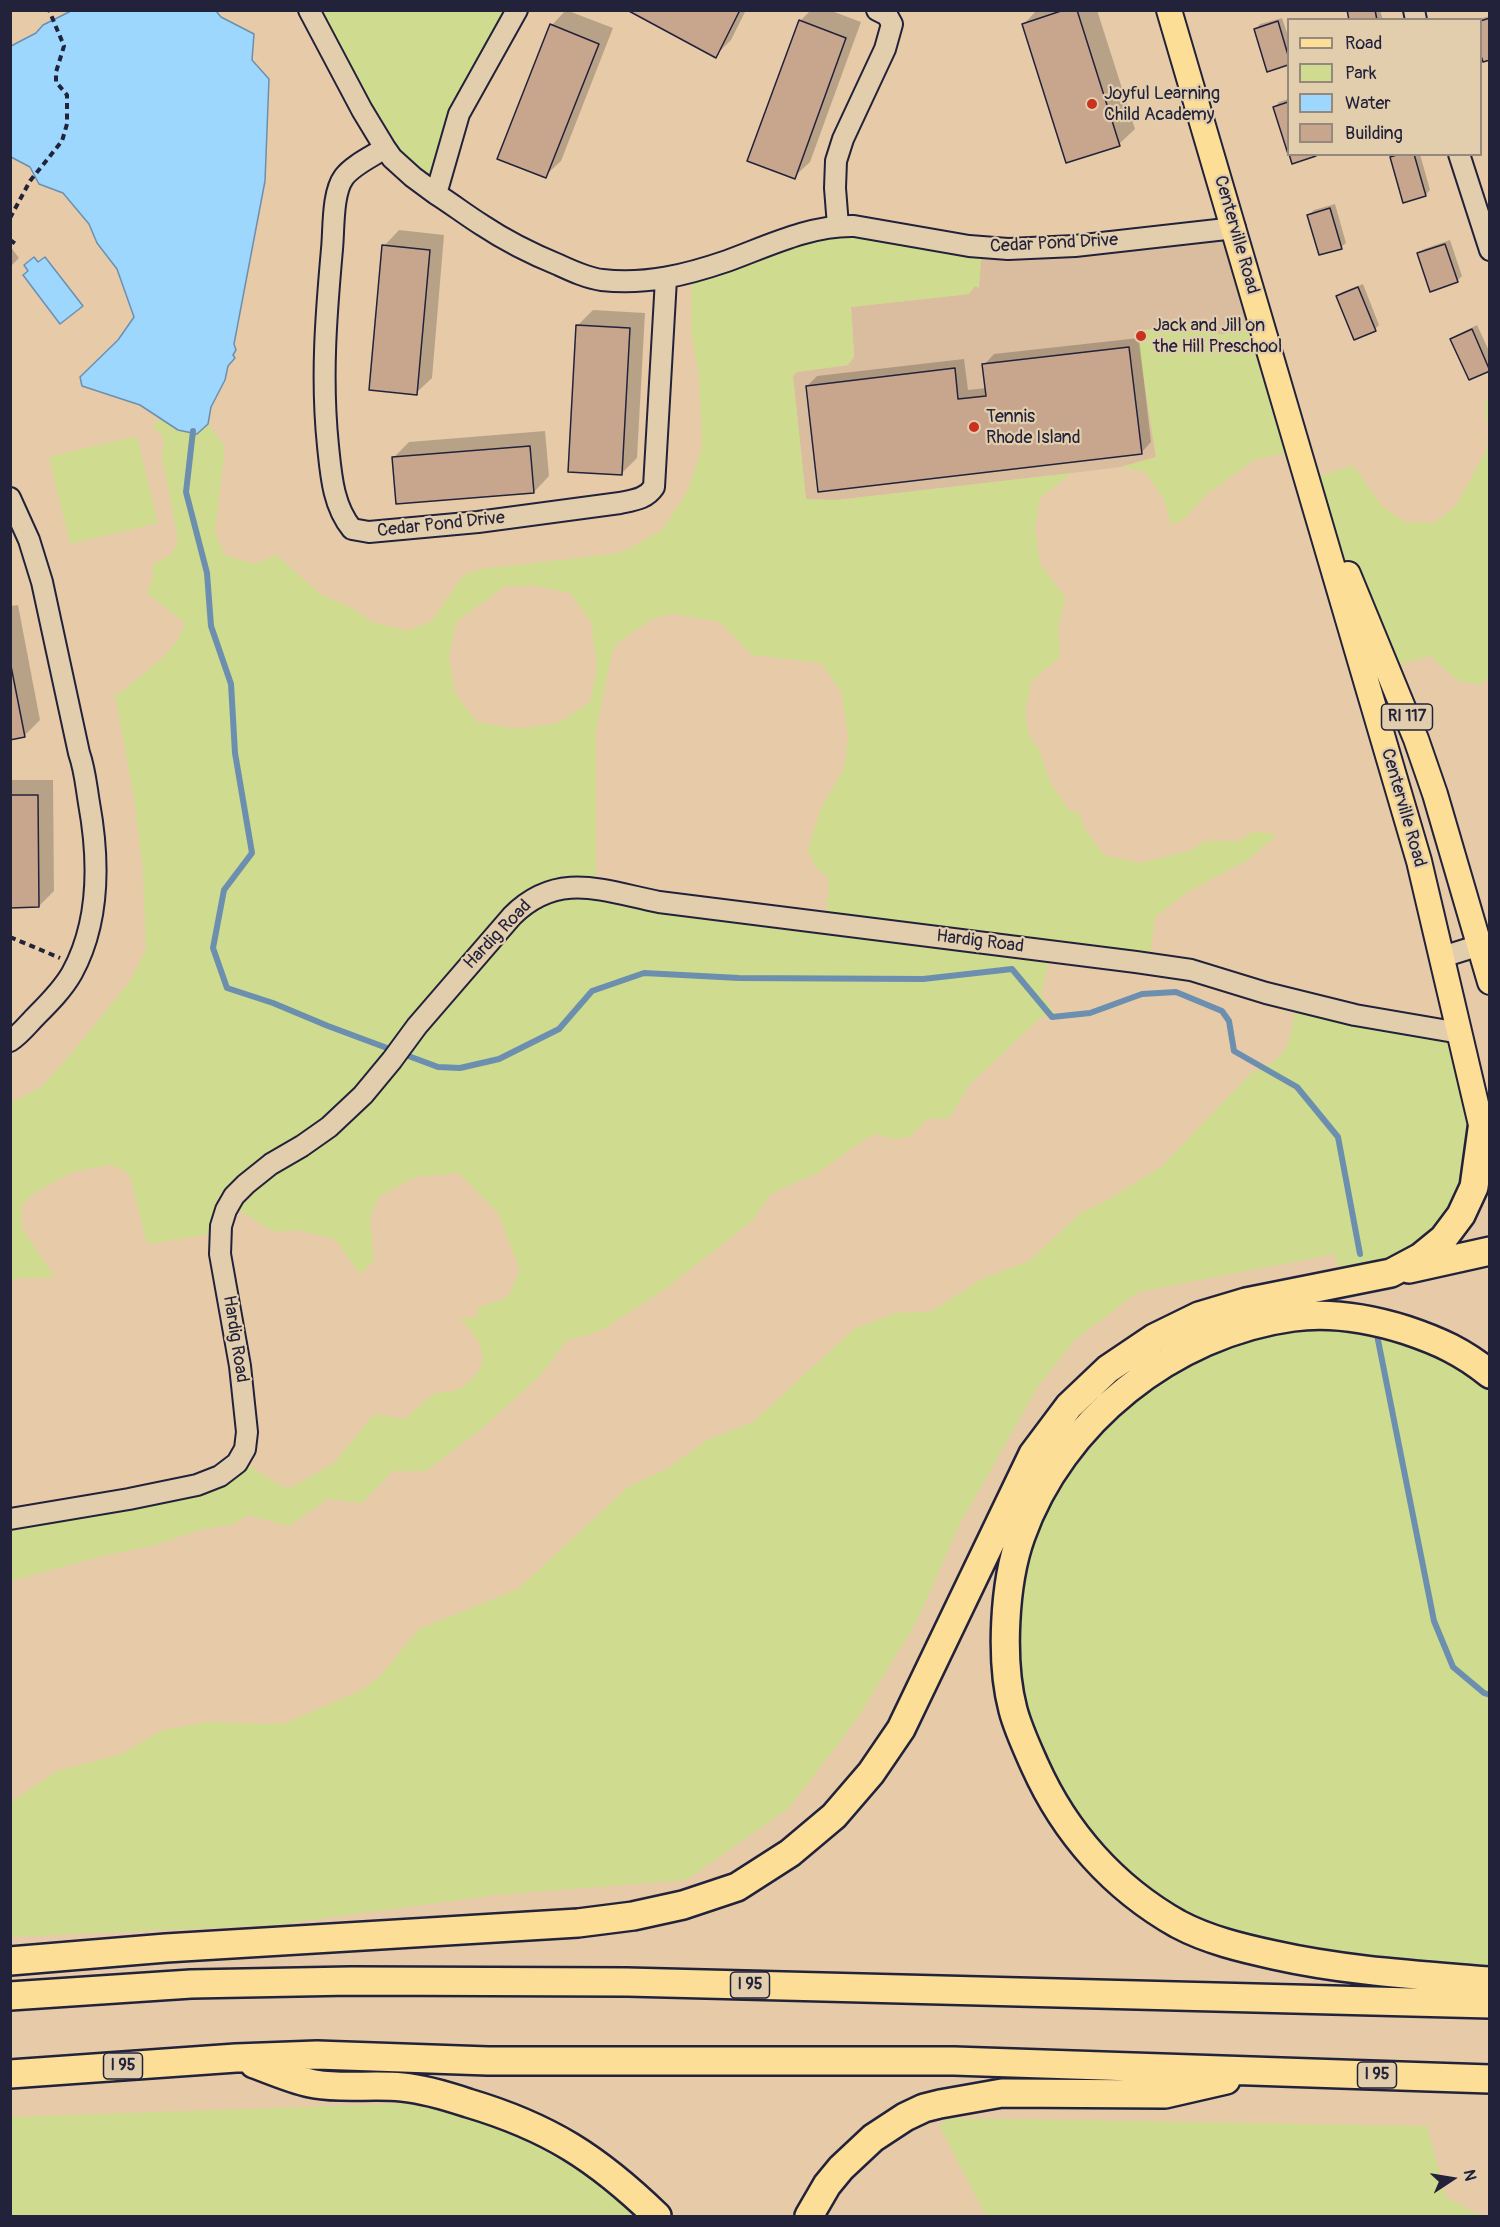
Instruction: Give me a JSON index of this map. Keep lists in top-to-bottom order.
{
  "streets": {
    "highway": ["I 95"],
    "main road": ["Centerville Road", "RI 117"],
    "street": ["Cedar Pond Drive", "Hardig Road"]
  },
  "crossings": [
    ["Centerville Road", "Cedar Pond Drive"],
    ["Centerville Road", "Hardig Road"]
  ],
  "places": ["Joyful Learning Child Academy", "Jack and Jill on the Hill Preschool", "Tennis Rhode Island"],
  "legend": [
    "Road",
    "Park",
    "Water",
    "Building"
  ],
  "north": "right"
}
